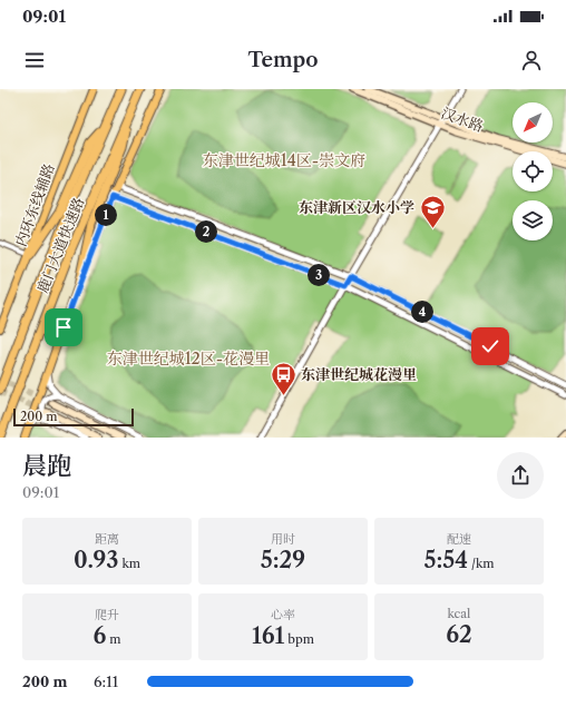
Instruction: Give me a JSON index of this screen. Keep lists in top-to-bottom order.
{
  "streets": {
    "highway": ["鹿门大道快速路"],
    "main road": ["汉水路", "内环东线辅路"]
  },
  "districts": ["东津世纪城14区-崇文府", "东津世纪城12区-花漫里"],
  "places": {
    "school or university": ["东津新区汉水小学"],
    "bus stop": ["东津世纪城花漫里"]
  },
  "scale_bar": "200 m",
  "north": "bottom left",
  "page": {
    "status": "09:01",
    "header": "Tempo",
    "pins": [
      "1",
      "2",
      "3",
      "4"
    ],
    "scale": "200 m",
    "heading": ["晨跑", "09:01"],
    "stats": [
      ["距离", "0.93 km"],
      ["用时", "5:29"],
      ["配速", "5:54 /km"],
      ["爬升", "6 m"],
      ["心率", "161 bpm"],
      ["kcal", "62"]
    ],
    "list": [
      {
        "name": "200 m",
        "note": "6:11"
      }
    ]
  }
}
